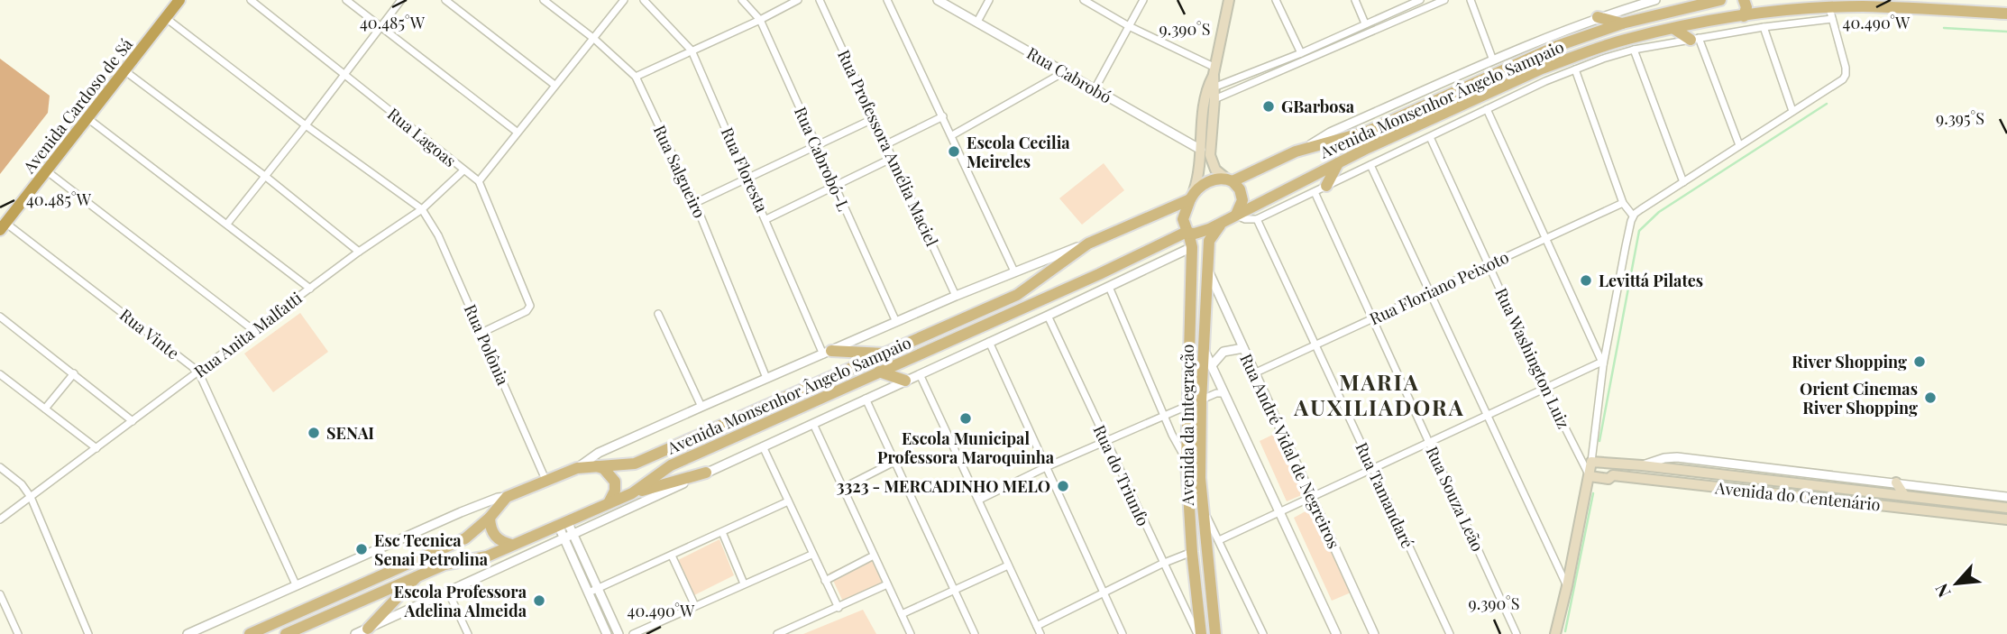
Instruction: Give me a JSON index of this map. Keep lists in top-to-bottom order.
{
  "streets": {
    "highway": ["Avenida Cardoso de Sá"],
    "main road": ["Avenida Monsenhor Ângelo Sampaio", "Avenida da Integração", "Avenida do Centenário"],
    "street": [
      "Rua Cabrobó",
      "Rua Lagoas",
      "Rua Professora Amélia Maciel",
      "Rua Cabrobó-L",
      "Rua Floresta",
      "Rua Salgueiro",
      "Rua Floriano Peixoto",
      "Rua Vinte",
      "Rua Anita Malfatti",
      "Rua Polônia",
      "Rua Washington Luiz",
      "Rua André Vidal de Negreiros",
      "Rua do Triunfo",
      "Rua Tamandaré",
      "Rua Souza Leão"
    ]
  },
  "crossings": [
    ["Avenida Monsenhor Ângelo Sampaio", "Rua Professora Amélia Maciel"],
    ["Avenida Monsenhor Ângelo Sampaio", "Rua Cabrobó-L"],
    ["Avenida Monsenhor Ângelo Sampaio", "Rua Floresta"],
    ["Avenida Monsenhor Ângelo Sampaio", "Rua Salgueiro"],
    ["Avenida Monsenhor Ângelo Sampaio", "Rua Vinte"],
    ["Avenida Monsenhor Ângelo Sampaio", "Rua Polônia"],
    ["Avenida Monsenhor Ângelo Sampaio", "Rua Washington Luiz"],
    ["Avenida Monsenhor Ângelo Sampaio", "Avenida da Integração"],
    ["Avenida Monsenhor Ângelo Sampaio", "Rua Tamandaré"],
    ["Avenida Monsenhor Ângelo Sampaio", "Rua Souza Leão"],
    ["Avenida Cardoso de Sá", "Rua Vinte"],
    ["Rua Lagoas", "Rua Anita Malfatti"],
    ["Rua Lagoas", "Rua Polônia"],
    ["Rua Floriano Peixoto", "Rua Washington Luiz"],
    ["Rua Floriano Peixoto", "Rua André Vidal de Negreiros"],
    ["Rua Floriano Peixoto", "Rua Tamandaré"],
    ["Rua Floriano Peixoto", "Rua Souza Leão"],
    ["Rua Vinte", "Rua Anita Malfatti"],
    ["Rua Anita Malfatti", "Rua Polônia"],
    ["Rua Washington Luiz", "Avenida do Centenário"],
    ["Avenida da Integração", "Rua André Vidal de Negreiros"],
    ["Avenida da Integração", "Rua do Triunfo"]
  ],
  "districts": ["MARIA AUXILIADORA"],
  "places": [
    "GBarbosa",
    "Escola Cecilia Meireles",
    "Levittá Pilates",
    "River Shopping",
    "Orient Cinemas River Shopping",
    "Escola Municipal Professora Maroquinha",
    "SENAI",
    "3323 - MERCADINHO MELO",
    "Esc Tecnica Senai Petrolina",
    "Escola Professora Adelina Almeida"
  ],
  "north": "bottom left",
  "coordinates": [
    "40.490°W",
    "40.485°W",
    "9.390°S",
    "9.395°S"
  ]
}
